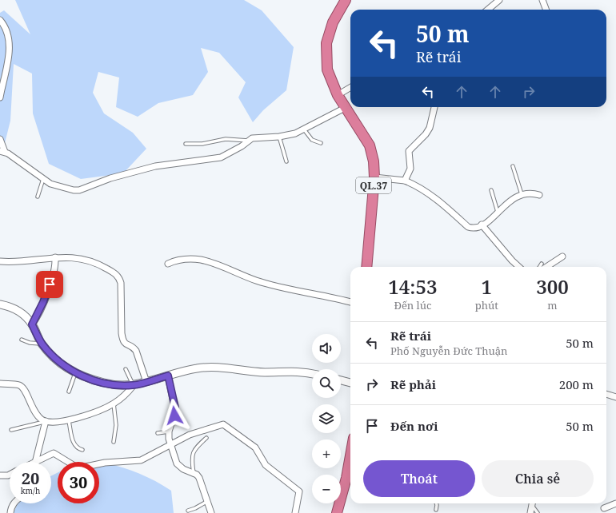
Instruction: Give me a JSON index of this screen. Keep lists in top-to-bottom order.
{
  "streets": {
    "highway": ["QL.37"]
  },
  "page": {
    "turn": ["50 m", "Rẽ trái"],
    "eta": [
      "14:53",
      "Đến lúc",
      "1",
      "phút",
      "300",
      "m"
    ],
    "list": [
      {
        "name": "Rẽ trái",
        "note": "Phố Nguyễn Đức Thuận",
        "value": "50 m"
      },
      {
        "name": "Rẽ phải",
        "value": "200 m"
      },
      {
        "name": "Đến nơi",
        "value": "50 m"
      }
    ],
    "map_buttons": ["+", "−"],
    "buttons": ["Thoát", "Chia sẻ"],
    "speed": "20 km/h",
    "limit": "30"
  }
}
